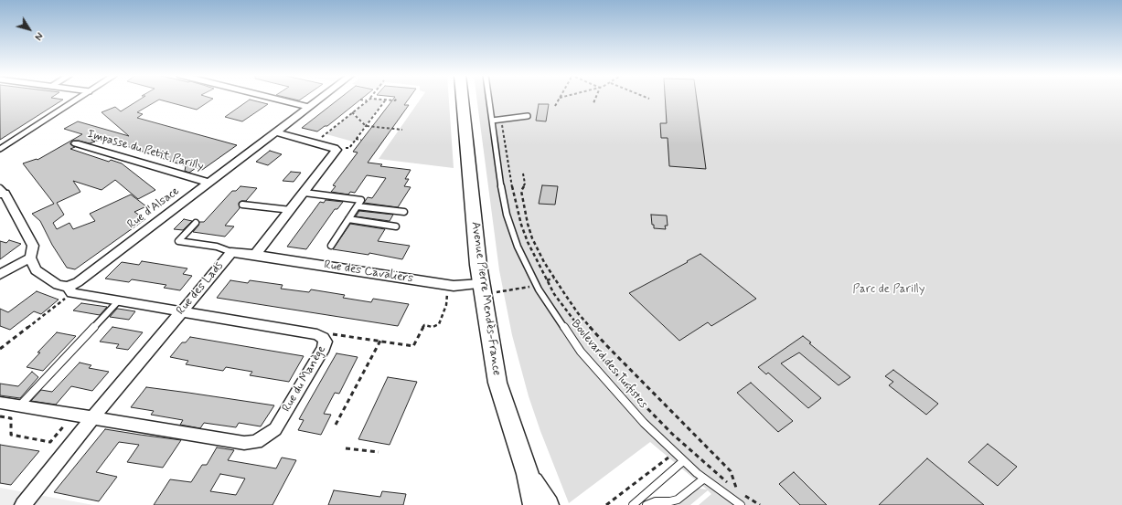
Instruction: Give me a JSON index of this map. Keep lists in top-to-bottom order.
{
  "streets": {
    "main road": ["Avenue Pierre Mendès-France"],
    "street": [
      "Impasse du Petit Parilly",
      "Rue d'Alsace",
      "Rue des Cavaliers",
      "Rue des Lads",
      "Rue du Manège"
    ],
    "lane": ["Boulevard des Turfistes"]
  },
  "crossings": [
    ["Impasse du Petit Parilly", "Rue d'Alsace"],
    ["Rue d'Alsace", "Rue du Manège"],
    ["Rue des Cavaliers", "Rue des Lads"],
    ["Rue des Cavaliers", "Avenue Pierre Mendès-France"],
    ["Rue des Lads", "Rue du Manège"]
  ],
  "parks": ["Parc de Parilly"],
  "north": "bottom right"
}
